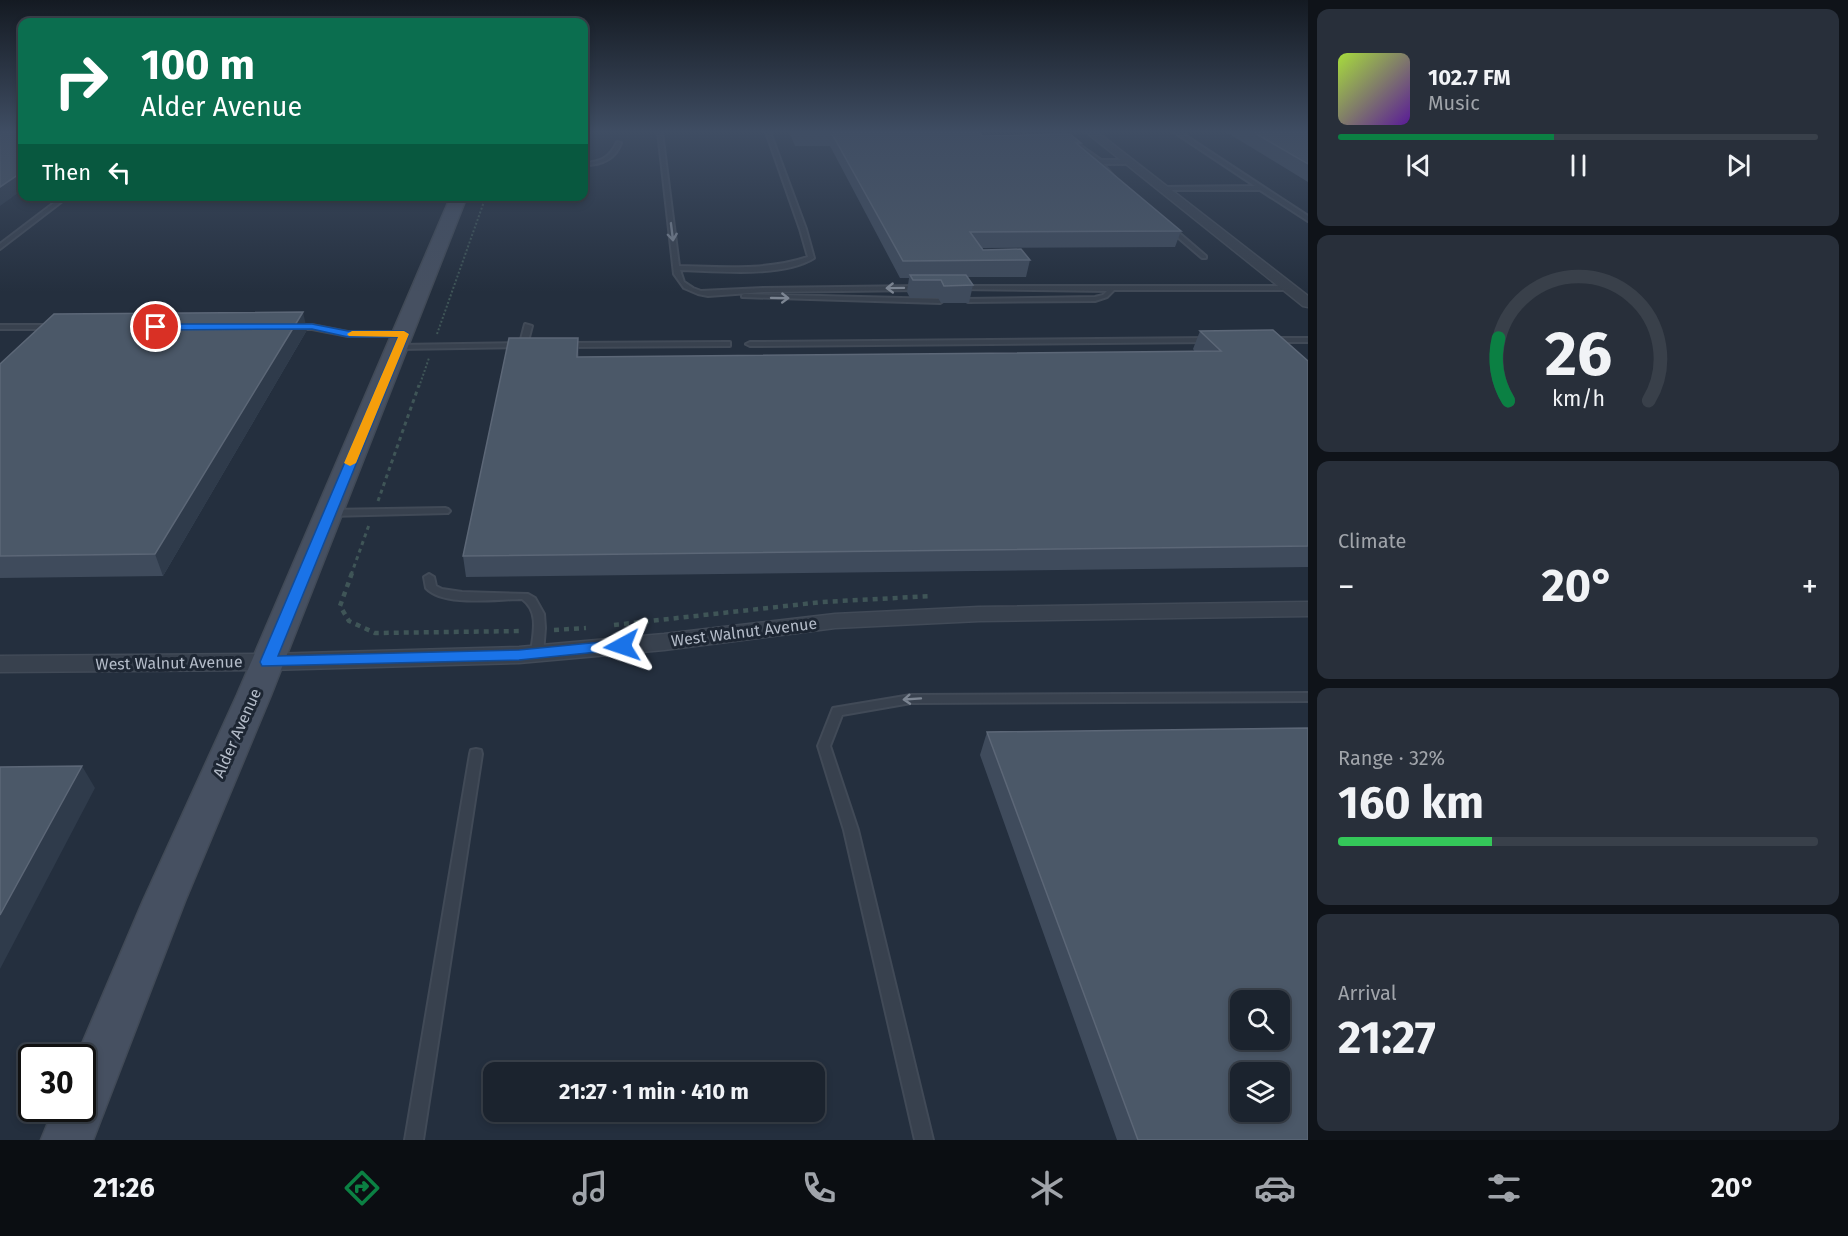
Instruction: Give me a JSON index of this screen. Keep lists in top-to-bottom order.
{
  "streets": {
    "main road": ["Alder Avenue"],
    "street": ["West Walnut Avenue"]
  },
  "crossings": [
    ["West Walnut Avenue", "Alder Avenue"]
  ],
  "page": {
    "turn": ["100 m", "Alder Avenue"],
    "song": ["102.7 FM", "Music"],
    "then": "Then",
    "tile": [
      "Climate",
      ["Range · 32%", "160 km"],
      ["Arrival", "21:27"]
    ],
    "heat": ["−", "20°", "+"],
    "limit": "30",
    "trip": "21:27 · 1 min · 410 m",
    "tabs": ["21:26", "20°"],
    "gauge": ["26", "km/h"]
  }
}
